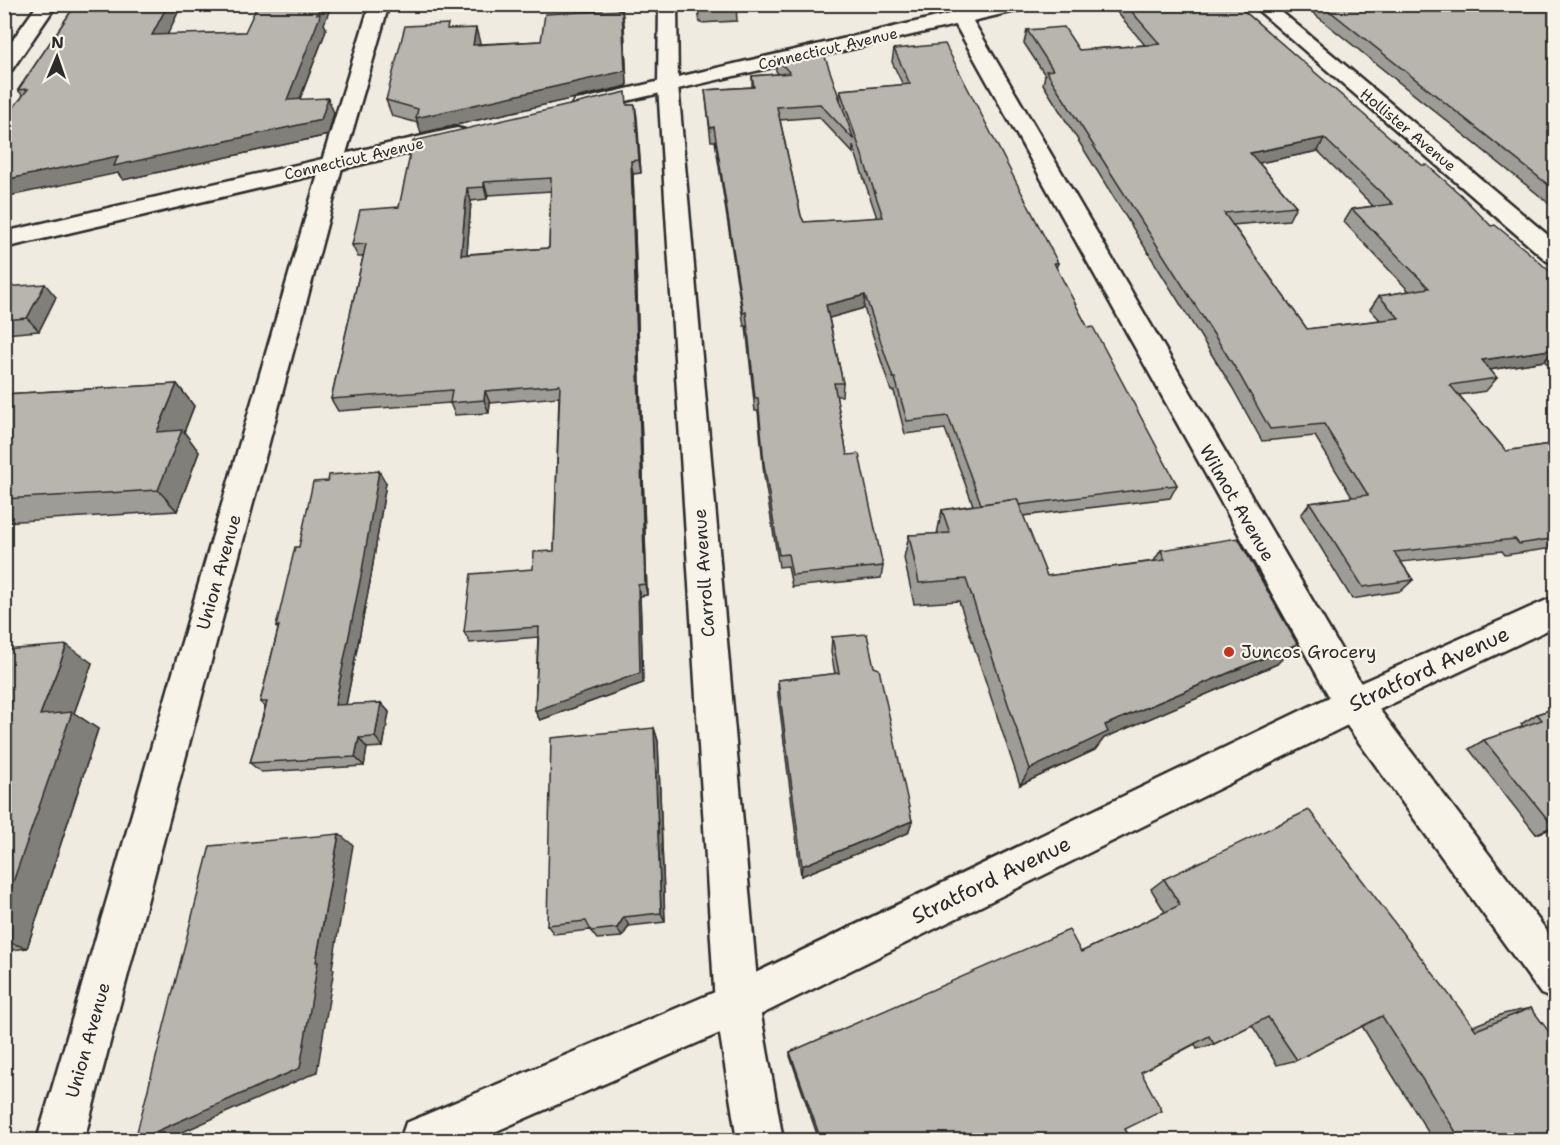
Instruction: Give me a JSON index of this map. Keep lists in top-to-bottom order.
{
  "streets": {
    "street": [
      "Connecticut Avenue",
      "Hollister Avenue",
      "Wilmot Avenue",
      "Union Avenue",
      "Carroll Avenue",
      "Stratford Avenue"
    ]
  },
  "crossings": [
    ["Connecticut Avenue", "Wilmot Avenue"],
    ["Connecticut Avenue", "Union Avenue"],
    ["Connecticut Avenue", "Carroll Avenue"],
    ["Wilmot Avenue", "Stratford Avenue"],
    ["Carroll Avenue", "Stratford Avenue"]
  ],
  "places": ["Juncos Grocery"],
  "north": "top"
}
